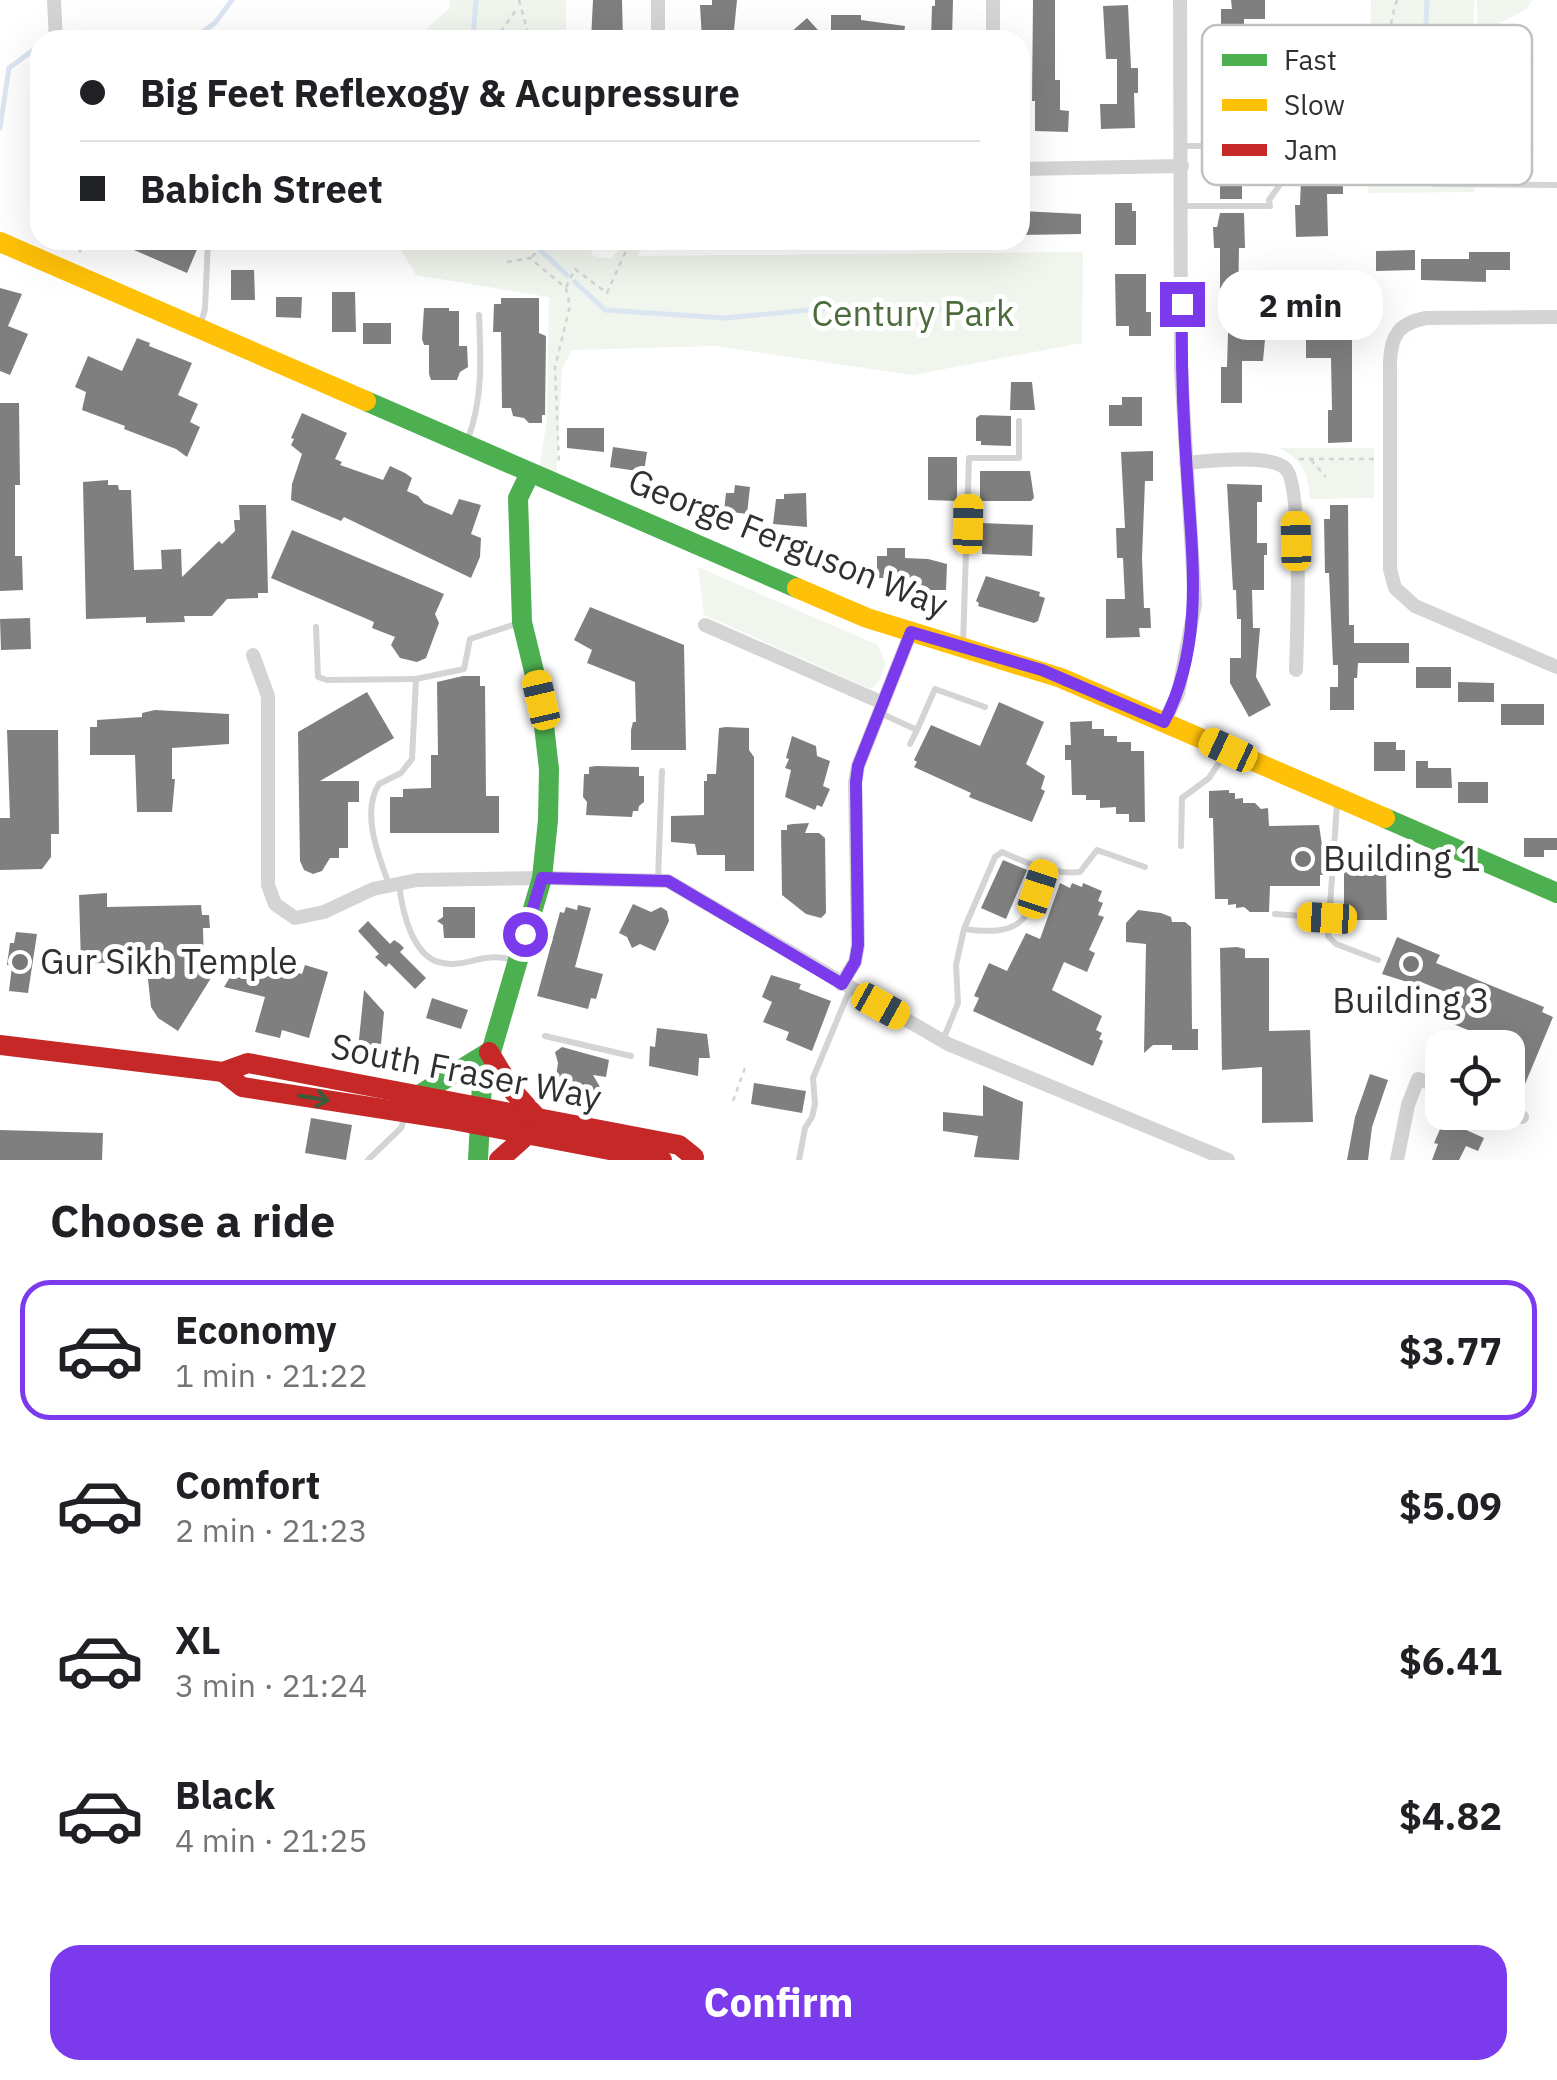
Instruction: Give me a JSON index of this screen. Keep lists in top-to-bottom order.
{
  "streets": {
    "main road": ["George Ferguson Way", "South Fraser Way"]
  },
  "parks": ["Century Park"],
  "places": ["Building 1", "Gur Sikh Temple", "Building 3"],
  "legend": ["Fast", "Slow", "Jam"],
  "page": {
    "banner": ["Big Feet Reflexogy & Acupressure", "Babich Street"],
    "bubble": "2 min",
    "heading": "Choose a ride",
    "list": [
      {
        "name": "Economy",
        "note": "1 min · 21:22",
        "value": "$3.77"
      },
      {
        "name": "Comfort",
        "note": "2 min · 21:23",
        "value": "$5.09"
      },
      {
        "name": "XL",
        "note": "3 min · 21:24",
        "value": "$6.41"
      },
      {
        "name": "Black",
        "note": "4 min · 21:25",
        "value": "$4.82"
      }
    ],
    "buttons": "Confirm"
  }
}
